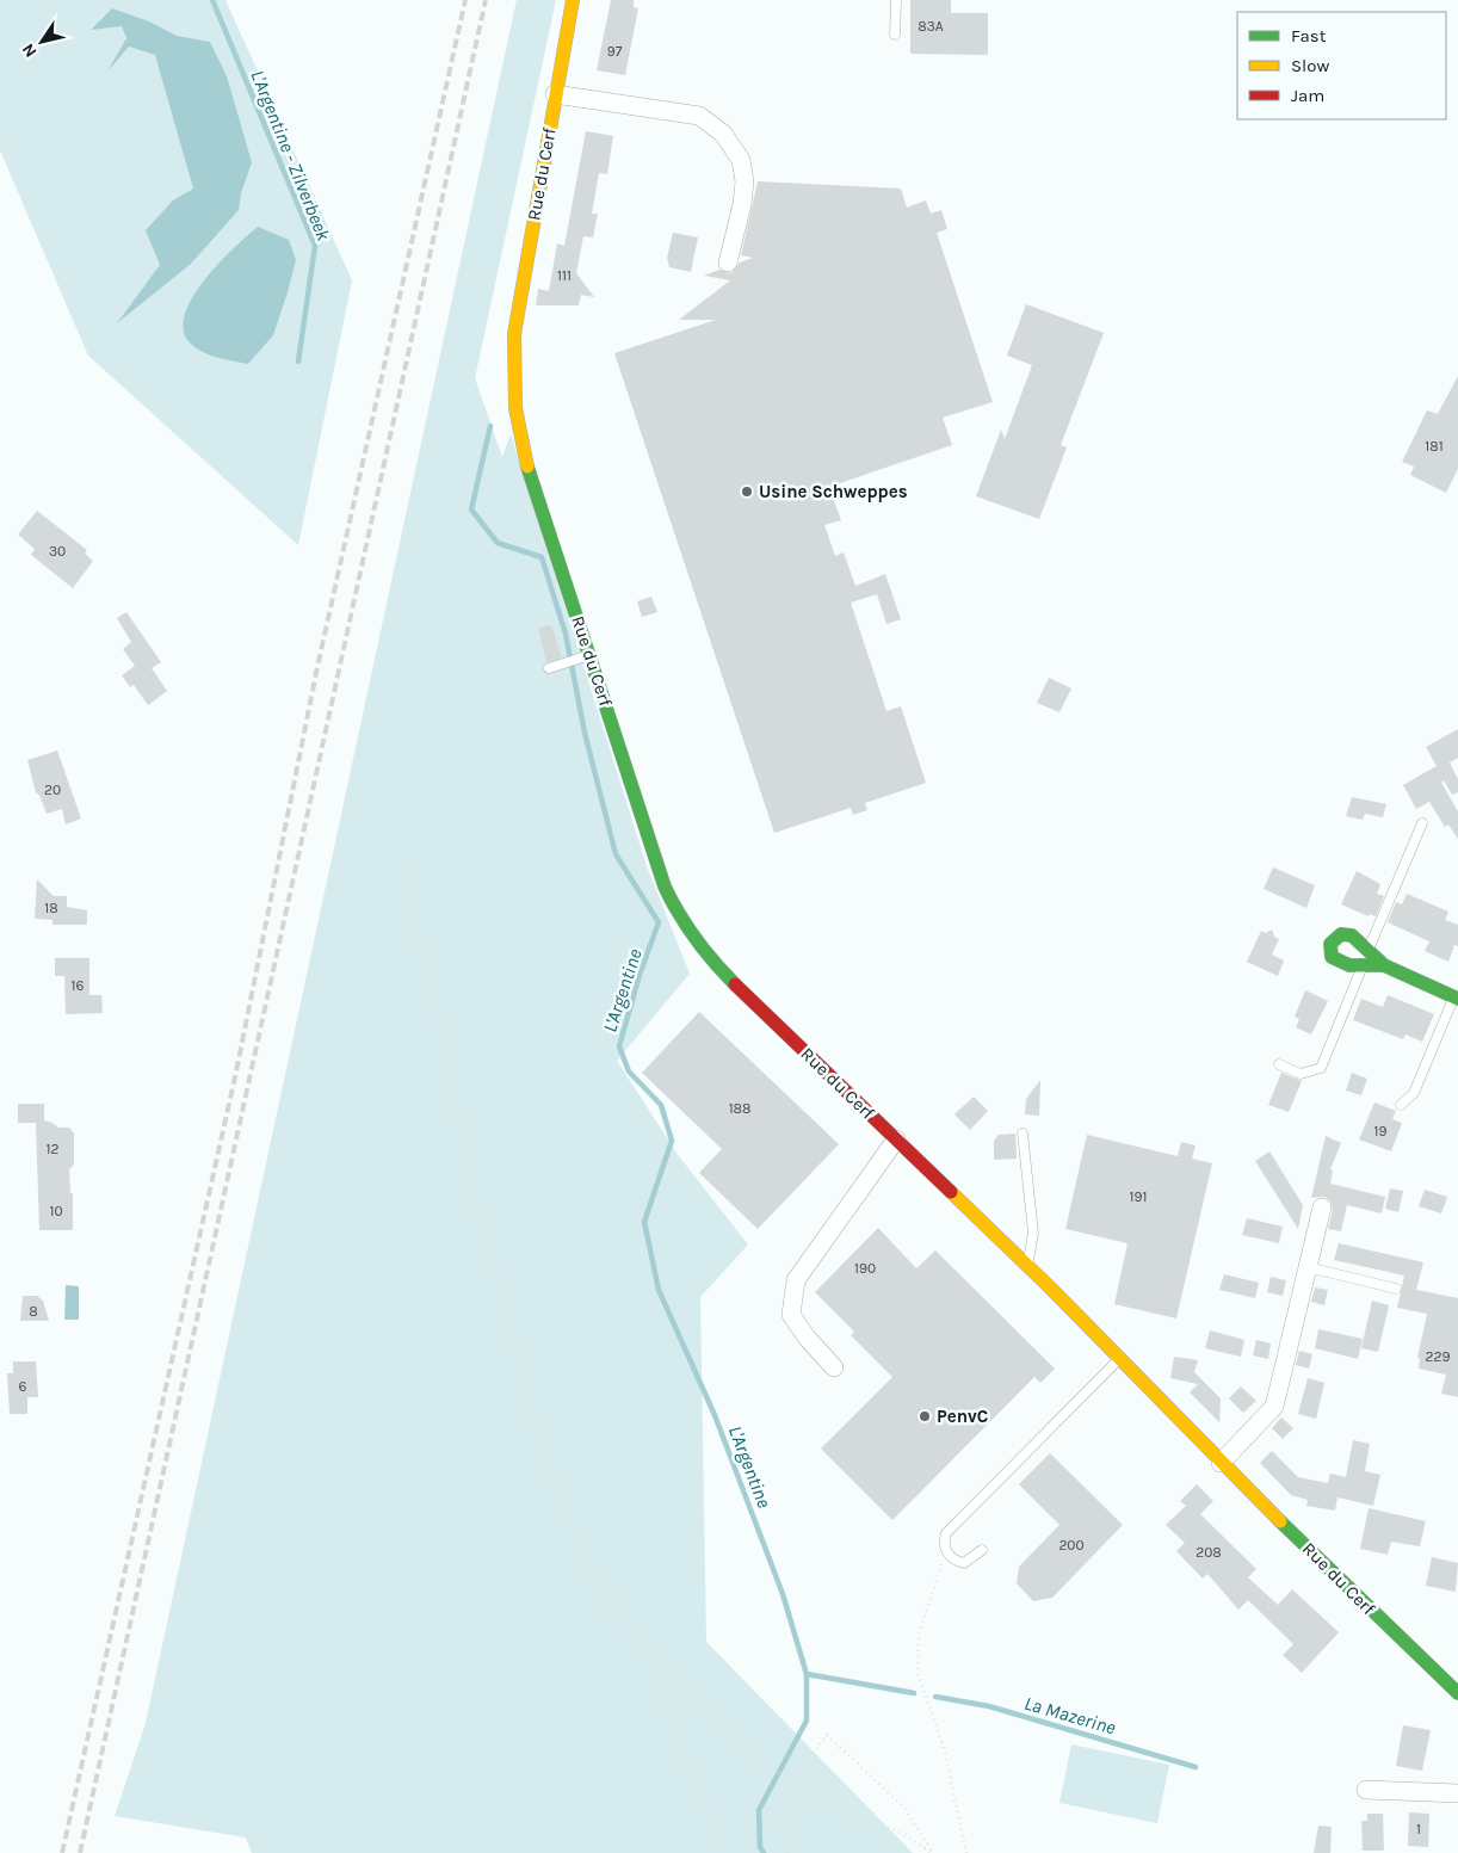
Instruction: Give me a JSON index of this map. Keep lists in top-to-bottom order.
{
  "streets": {
    "street": ["Rue du Cerf"]
  },
  "water": ["L'Argentine - Zilverbeek", "L'Argentine", "La Mazerine"],
  "places": ["Usine Schweppes", "PenvC"],
  "house_numbers": [
    "83A",
    "97",
    "111",
    "181",
    "30",
    "20",
    "18",
    "16",
    "188",
    "19",
    "12",
    "191",
    "10",
    "190",
    "8",
    "229",
    "6",
    "200",
    "208",
    "1"
  ],
  "legend": ["Fast", "Slow", "Jam"],
  "north": "bottom left"
}
